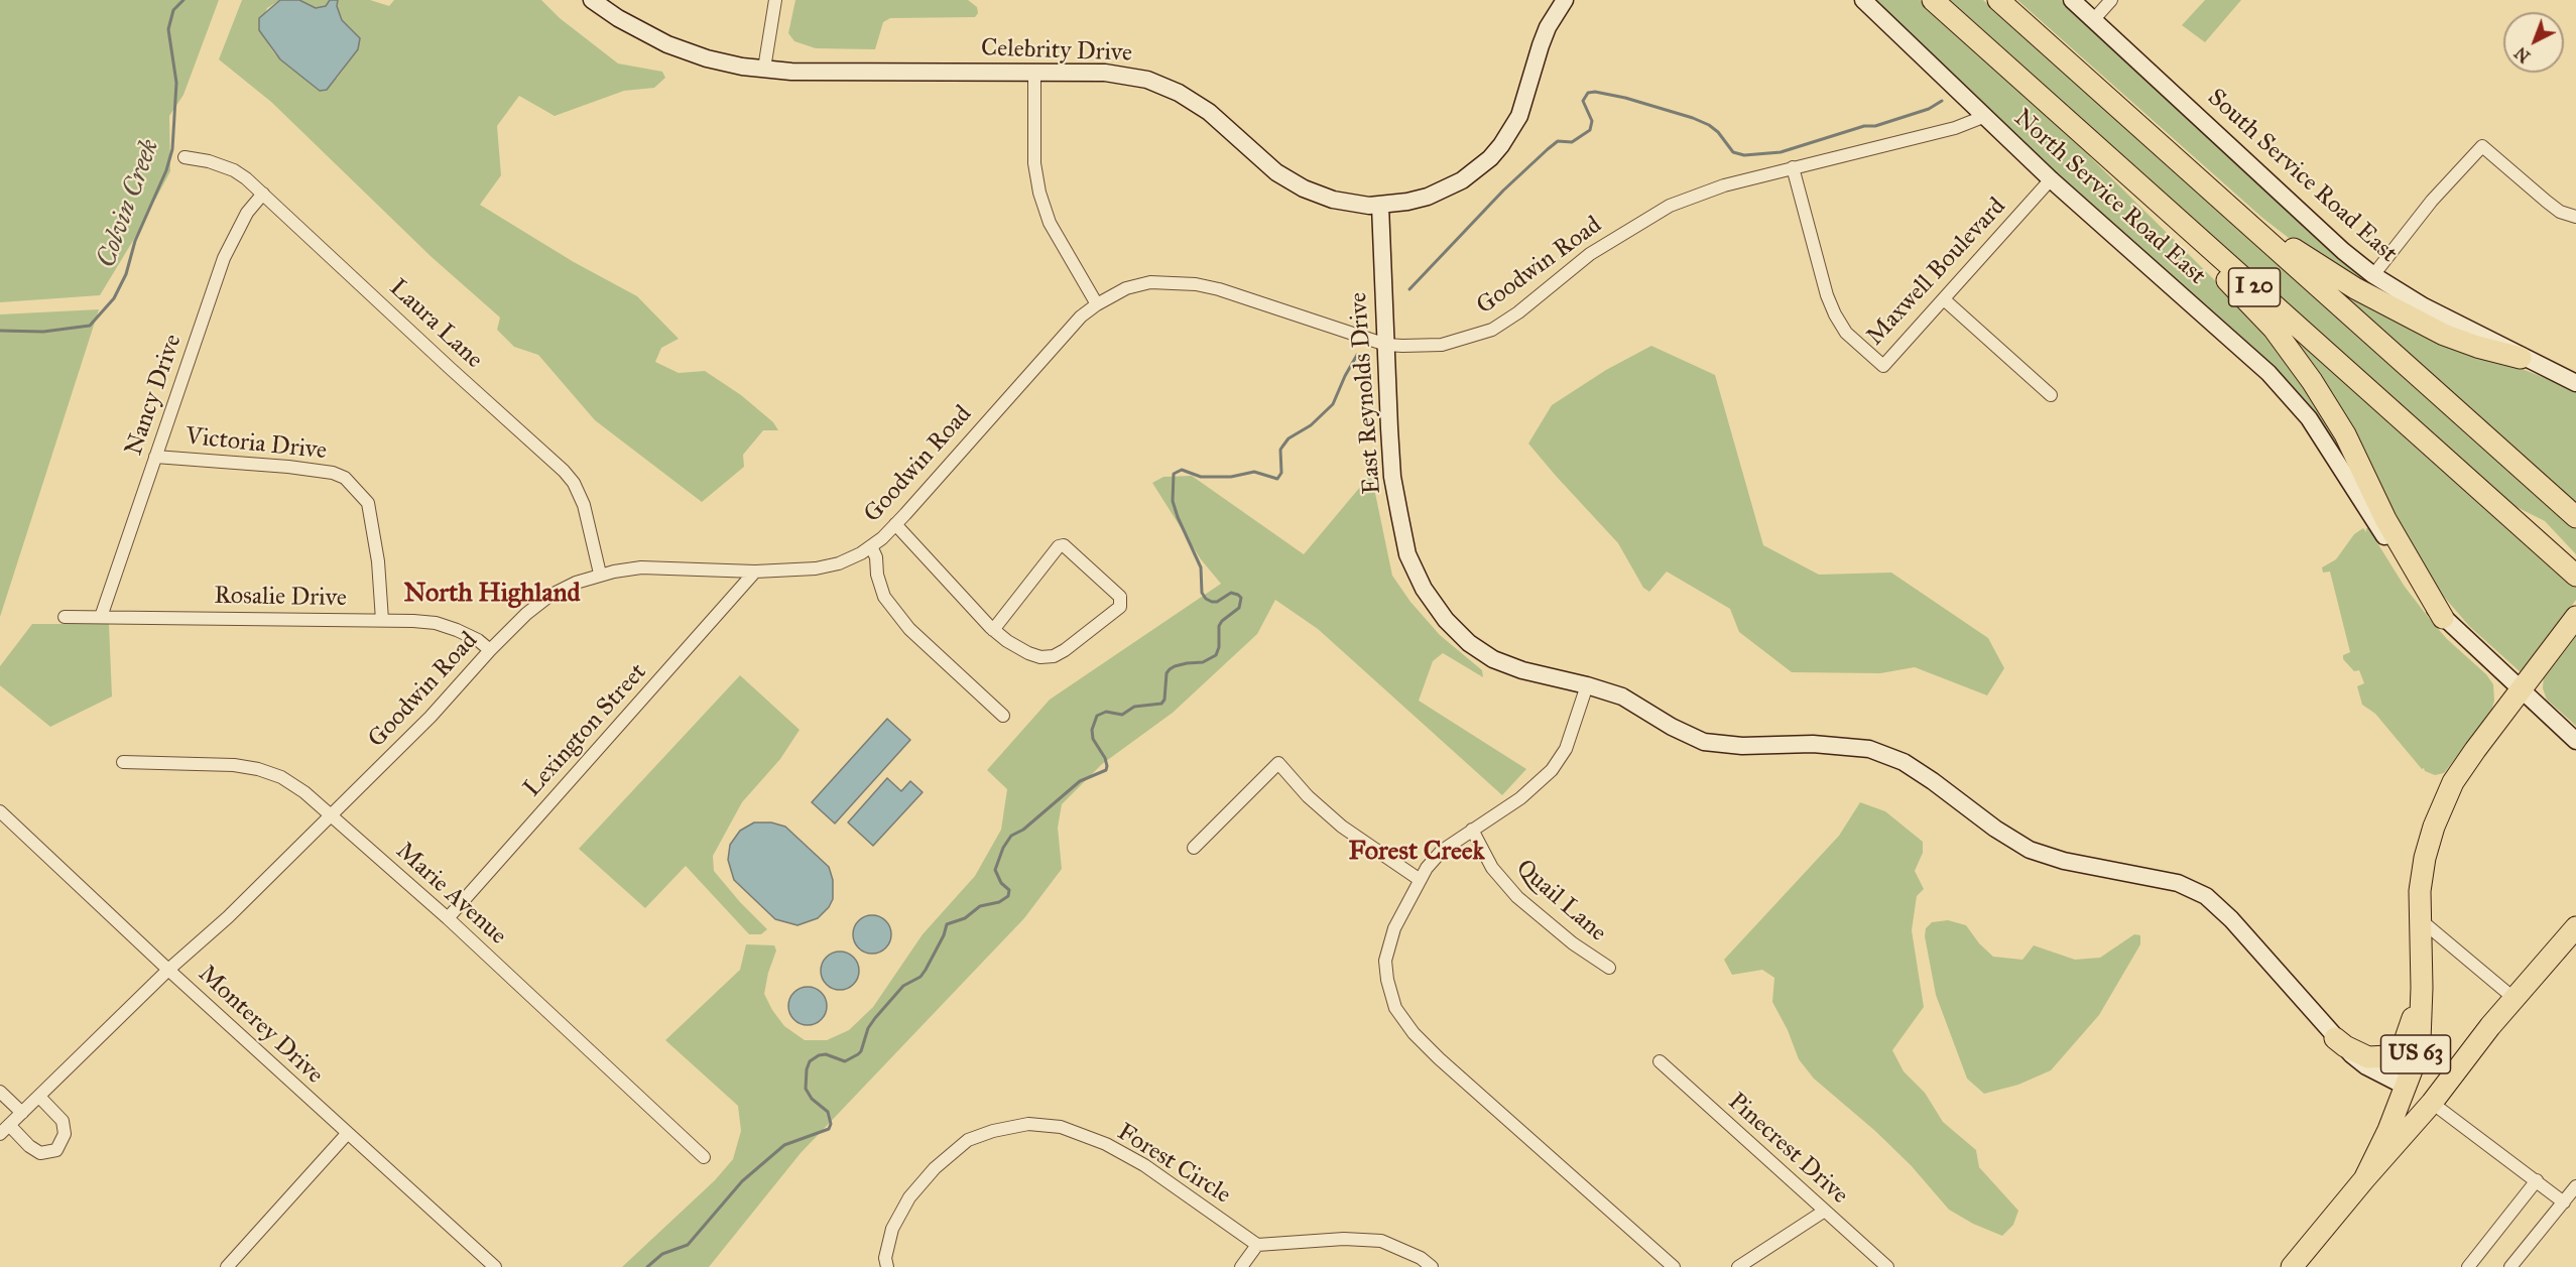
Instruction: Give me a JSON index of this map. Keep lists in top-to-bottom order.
{
  "streets": {
    "highway": ["I 20", "US 63"],
    "street": [
      "Celebrity Drive",
      "South Service Road East",
      "North Service Road East",
      "Goodwin Road",
      "Maxwell Boulevard",
      "Laura Lane",
      "East Reynolds Drive",
      "Nancy Drive",
      "Victoria Drive",
      "Rosalie Drive",
      "Lexington Street",
      "Marie Avenue",
      "Quail Lane",
      "Monterey Drive",
      "Pinecrest Drive",
      "Forest Circle"
    ]
  },
  "crossings": [
    ["Celebrity Drive", "East Reynolds Drive"],
    ["North Service Road East", "Goodwin Road"],
    ["North Service Road East", "Maxwell Boulevard"],
    ["North Service Road East", "US 63"],
    ["Goodwin Road", "Maxwell Boulevard"],
    ["Goodwin Road", "Laura Lane"],
    ["Goodwin Road", "East Reynolds Drive"],
    ["Goodwin Road", "Rosalie Drive"],
    ["Goodwin Road", "Lexington Street"],
    ["Goodwin Road", "Marie Avenue"],
    ["Goodwin Road", "Monterey Drive"],
    ["Laura Lane", "Nancy Drive"],
    ["East Reynolds Drive", "US 63"],
    ["Nancy Drive", "Victoria Drive"],
    ["Nancy Drive", "Rosalie Drive"],
    ["Victoria Drive", "Rosalie Drive"],
    ["Lexington Street", "Marie Avenue"]
  ],
  "districts": ["North Highland", "Forest Creek"],
  "water": ["Colvin Creek"],
  "north": "bottom left"
}
